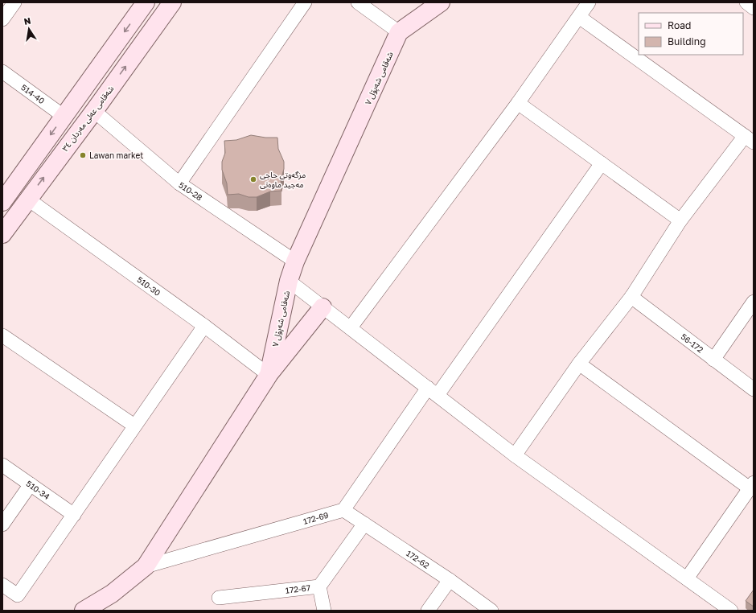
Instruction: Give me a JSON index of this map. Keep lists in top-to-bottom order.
{
  "streets": {
    "street": [
      "شەقامی شەپۆل ٧",
      "514-40",
      "شەقامی عەلی مەردان ٣٤",
      "510-28",
      "510-30",
      "56-172",
      "510-34",
      "172-69",
      "172-62",
      "172-67"
    ]
  },
  "crossings": [
    ["شەقامی شەپۆل ٧", "510-28"],
    ["شەقامی شەپۆل ٧", "510-30"],
    ["شەقامی شەپۆل ٧", "172-69"],
    ["شەقامی عەلی مەردان ٣٤", "510-28"],
    ["شەقامی عەلی مەردان ٣٤", "510-30"],
    ["172-69", "172-62"],
    ["172-62", "172-67"]
  ],
  "places": ["Lawan market", "مزگەوتی حاجی مەجید ماوەتی"],
  "legend": ["Road", "Building"],
  "north": "top"
}
